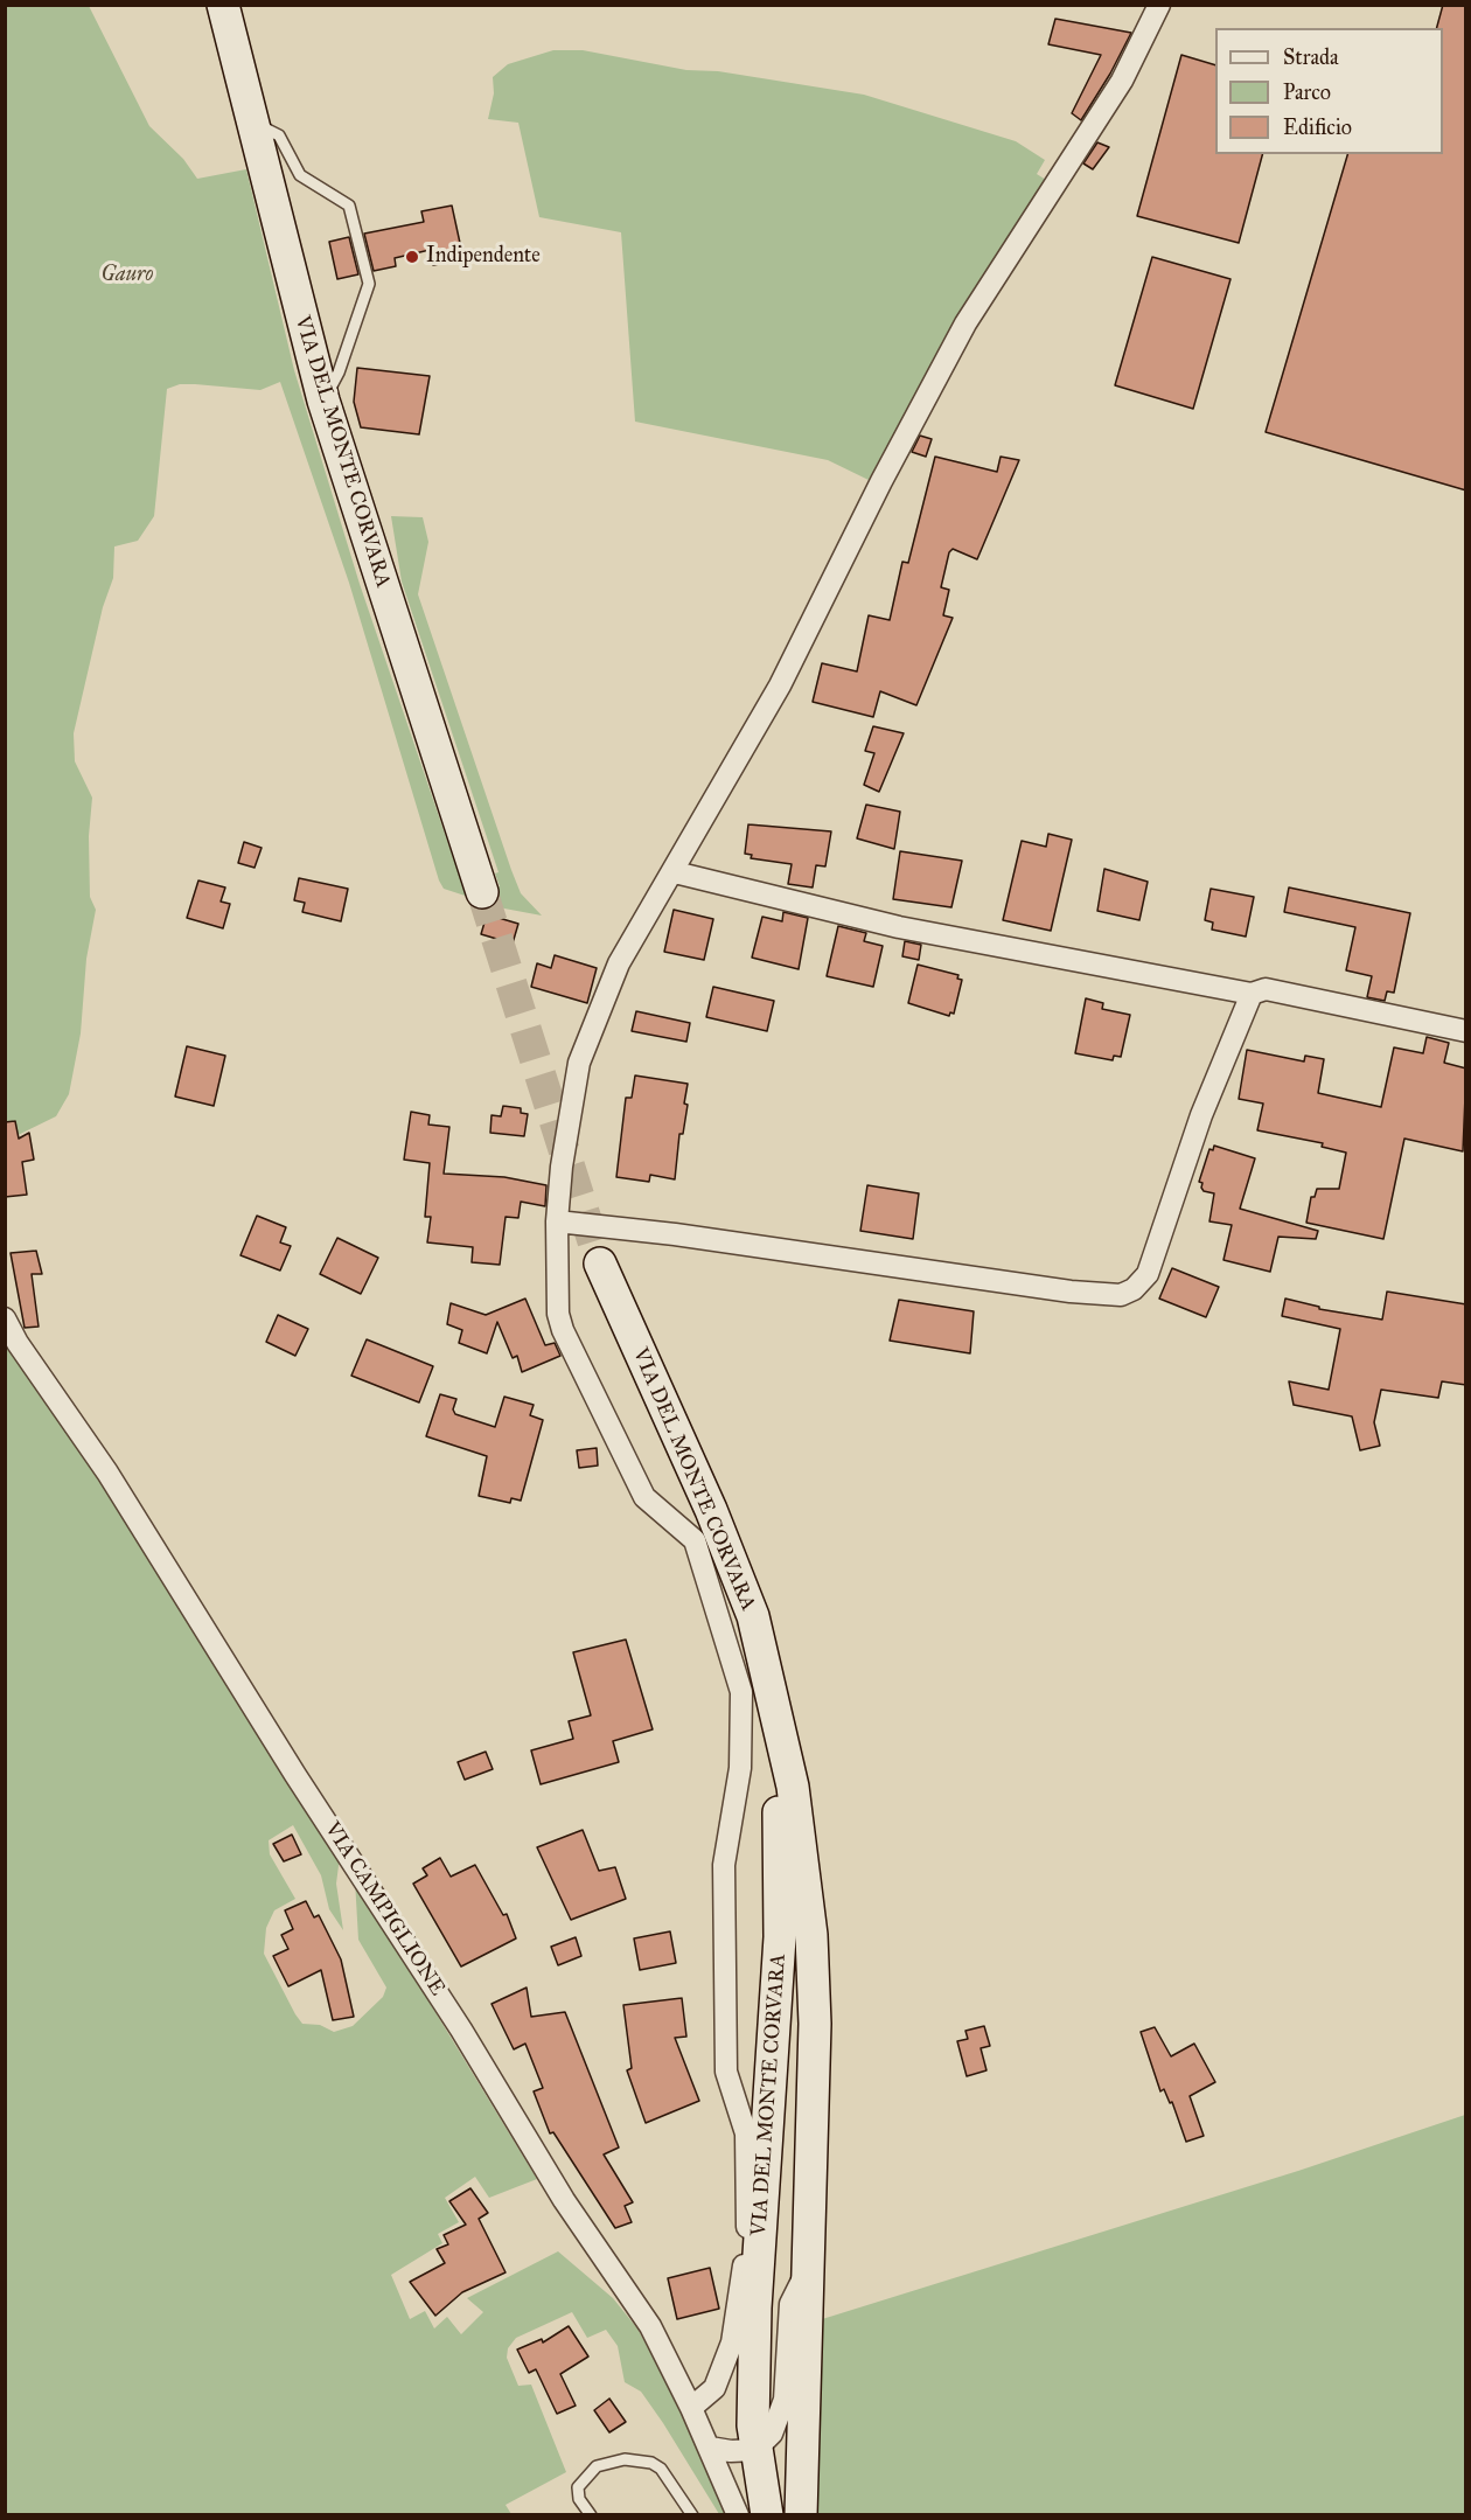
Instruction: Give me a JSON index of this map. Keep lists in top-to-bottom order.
{
  "streets": {
    "main road": ["VIA DEL MONTE CORVARA"],
    "street": ["VIA CAMPIGLIONE"]
  },
  "parks": ["Gauro"],
  "places": ["Indipendente"],
  "legend": ["Strada", "Parco", "Edificio"]
}
